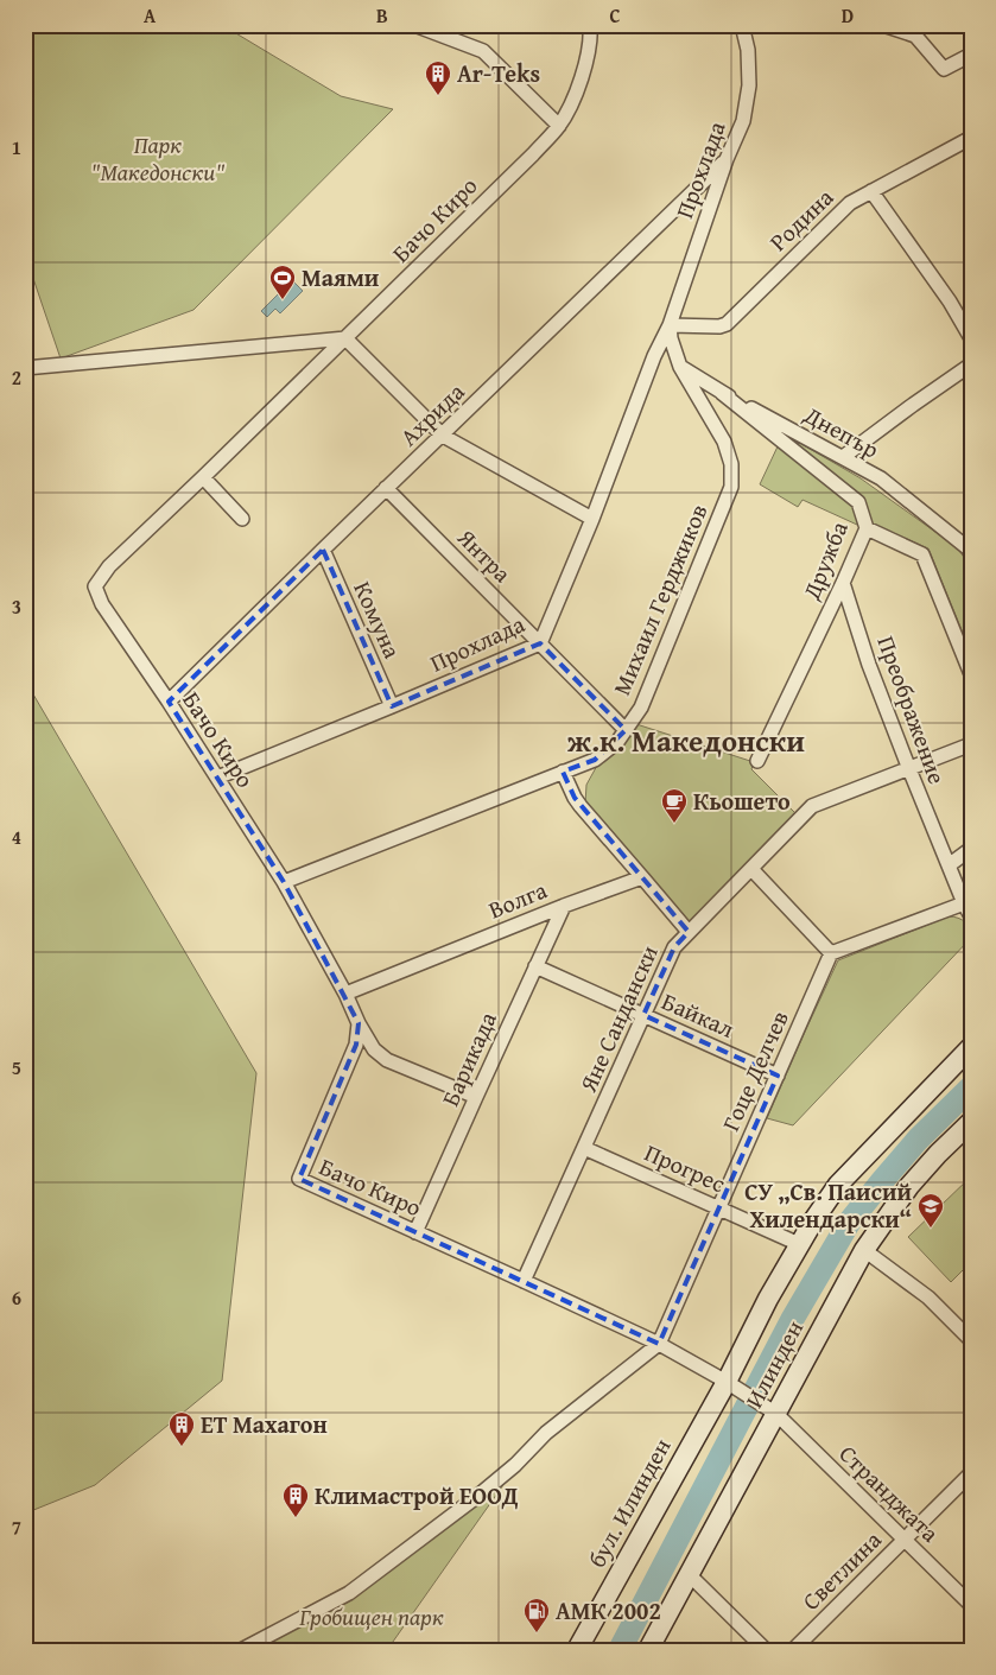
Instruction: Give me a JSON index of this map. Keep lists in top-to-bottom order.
{
  "streets": {
    "main road": ["Илинден", "бул. Илинден"],
    "street": [
      "Прохлада",
      "Бачо Киро",
      "Родина",
      "Ахрида",
      "Днепър",
      "Янтра",
      "Дружба",
      "Михаил Герджиков",
      "Комуна",
      "Преображение",
      "Волга",
      "Байкал",
      "Яне Сандански",
      "Барикада",
      "Гоце Делчев",
      "Прогрес",
      "Странджата",
      "Светлина"
    ]
  },
  "crossings": [
    ["Прохлада", "Бачо Киро"],
    ["Прохлада", "Родина"],
    ["Прохлада", "Ахрида"],
    ["Прохлада", "Янтра"],
    ["Прохлада", "Комуна"],
    ["Бачо Киро", "Ахрида"],
    ["Бачо Киро", "Михаил Герджиков"],
    ["Бачо Киро", "Волга"],
    ["Бачо Киро", "Яне Сандански"],
    ["Бачо Киро", "Барикада"],
    ["Бачо Киро", "Гоце Делчев"],
    ["Бачо Киро", "Илинден"],
    ["Бачо Киро", "Странджата"],
    ["Бачо Киро", "бул. Илинден"],
    ["Ахрида", "Янтра"],
    ["Ахрида", "Комуна"],
    ["Днепър", "Дружба"],
    ["Днепър", "Михаил Герджиков"],
    ["Янтра", "Михаил Герджиков"],
    ["Дружба", "Преображение"],
    ["Преображение", "Яне Сандански"],
    ["Волга", "Барикада"],
    ["Байкал", "Яне Сандански"],
    ["Байкал", "Барикада"],
    ["Байкал", "Гоце Делчев"],
    ["Яне Сандански", "Прогрес"],
    ["Гоце Делчев", "Прогрес"],
    ["Прогрес", "Илинден"],
    ["Илинден", "Странджата"],
    ["Илинден", "бул. Илинден"],
    ["Странджата", "Светлина"]
  ],
  "districts": ["ж.к. Македонски"],
  "parks": ["Парк \"Македонски\"", "Гробищен парк"],
  "places": {
    "building": ["Ar-Teks", "ЕТ Махагон", "Климастрой ЕООД"],
    "sports": ["Маями"],
    "cafe": ["Кьошето"],
    "school or university": ["СУ „Св. Паисий Хилендарски“"],
    "fuel station": ["АМК 2002"]
  },
  "grid": {
    "columns": [
      "A",
      "B",
      "C",
      "D"
    ],
    "rows": [
      "1",
      "2",
      "3",
      "4",
      "5",
      "6",
      "7"
    ]
  }
}
